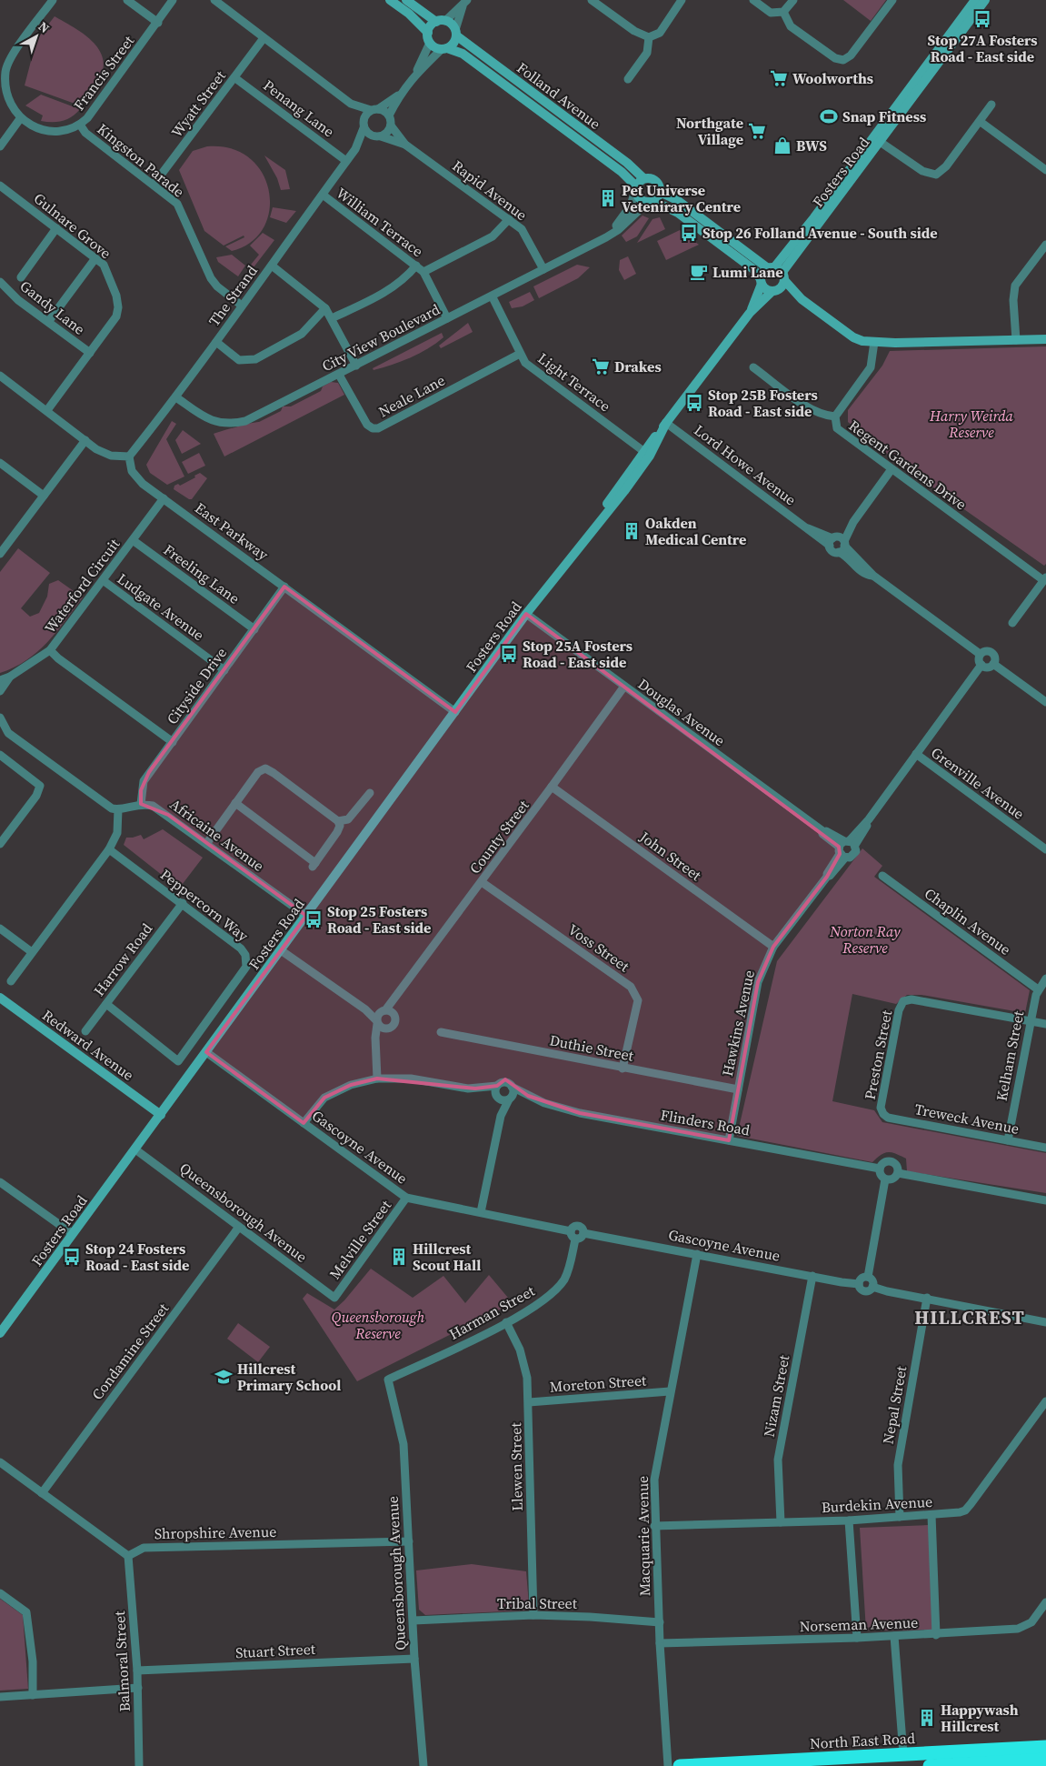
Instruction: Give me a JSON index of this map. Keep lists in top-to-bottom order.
{
  "streets": {
    "highway": ["North East Road"],
    "main road": ["Folland Avenue", "Fosters Road", "Redward Avenue"],
    "street": [
      "Francis Street",
      "Wyatt Street",
      "Penang Lane",
      "Kingston Parade",
      "Rapid Avenue",
      "William Terrace",
      "Gulnare Grove",
      "The Strand",
      "Gandy Lane",
      "City View Boulevard",
      "Light Terrace",
      "Neale Lane",
      "Lord Howe Avenue",
      "Regent Gardens Drive",
      "East Parkway",
      "Freeling Lane",
      "Waterford Circuit",
      "Ludgate Avenue",
      "Cityside Drive",
      "Douglas Avenue",
      "Grenville Avenue",
      "Africaine Avenue",
      "County Street",
      "John Street",
      "Peppercorn Way",
      "Chaplin Avenue",
      "Voss Street",
      "Harrow Road",
      "Hawkins Avenue",
      "Duthie Street",
      "Preston Street",
      "Kelham Street",
      "Treweck Avenue",
      "Flinders Road",
      "Gascoyne Avenue",
      "Queensborough Avenue",
      "Melville Street",
      "Harman Street",
      "Condamine Street",
      "Moreton Street",
      "Nizam Street",
      "Nepal Street",
      "Llewen Street",
      "Burdekin Avenue",
      "Shropshire Avenue",
      "Macquarie Avenue",
      "Tribal Street",
      "Norseman Avenue",
      "Stuart Street",
      "Balmoral Street"
    ]
  },
  "crossings": [
    ["Francis Street", "Kingston Parade"],
    ["Folland Avenue", "City View Boulevard"],
    ["Wyatt Street", "Penang Lane"],
    ["Wyatt Street", "Kingston Parade"],
    ["Penang Lane", "The Strand"],
    ["Kingston Parade", "The Strand"],
    ["Fosters Road", "Light Terrace"],
    ["Fosters Road", "Lord Howe Avenue"],
    ["Fosters Road", "East Parkway"],
    ["Fosters Road", "Douglas Avenue"],
    ["Fosters Road", "Africaine Avenue"],
    ["Fosters Road", "Redward Avenue"],
    ["Fosters Road", "Gascoyne Avenue"],
    ["Fosters Road", "Queensborough Avenue"],
    ["Rapid Avenue", "The Strand"],
    ["Rapid Avenue", "City View Boulevard"],
    ["William Terrace", "The Strand"],
    ["William Terrace", "City View Boulevard"],
    ["Gulnare Grove", "Gandy Lane"],
    ["The Strand", "City View Boulevard"],
    ["The Strand", "East Parkway"],
    ["City View Boulevard", "Light Terrace"],
    ["City View Boulevard", "Neale Lane"],
    ["Light Terrace", "Neale Lane"],
    ["Lord Howe Avenue", "Hawkins Avenue"],
    ["East Parkway", "Waterford Circuit"],
    ["East Parkway", "Cityside Drive"],
    ["Freeling Lane", "Waterford Circuit"],
    ["Freeling Lane", "Cityside Drive"],
    ["Waterford Circuit", "Ludgate Avenue"],
    ["Ludgate Avenue", "Cityside Drive"],
    ["Cityside Drive", "Africaine Avenue"],
    ["Douglas Avenue", "County Street"],
    ["Douglas Avenue", "Hawkins Avenue"],
    ["Grenville Avenue", "Hawkins Avenue"],
    ["County Street", "John Street"],
    ["County Street", "Voss Street"],
    ["John Street", "Hawkins Avenue"],
    ["Peppercorn Way", "Harrow Road"],
    ["Chaplin Avenue", "Kelham Street"],
    ["Voss Street", "Duthie Street"],
    ["Hawkins Avenue", "Duthie Street"],
    ["Hawkins Avenue", "Flinders Road"],
    ["Preston Street", "Kelham Street"],
    ["Preston Street", "Treweck Avenue"],
    ["Kelham Street", "Treweck Avenue"],
    ["Gascoyne Avenue", "Melville Street"],
    ["Gascoyne Avenue", "Harman Street"],
    ["Gascoyne Avenue", "Nizam Street"],
    ["Gascoyne Avenue", "Macquarie Avenue"],
    ["Queensborough Avenue", "Melville Street"],
    ["Queensborough Avenue", "Harman Street"],
    ["Queensborough Avenue", "Condamine Street"],
    ["Queensborough Avenue", "Shropshire Avenue"],
    ["Queensborough Avenue", "Tribal Street"],
    ["Queensborough Avenue", "Stuart Street"],
    ["Harman Street", "Llewen Street"],
    ["Moreton Street", "Llewen Street"],
    ["Moreton Street", "Macquarie Avenue"],
    ["Nizam Street", "Burdekin Avenue"],
    ["Nepal Street", "Burdekin Avenue"],
    ["Llewen Street", "Tribal Street"],
    ["Burdekin Avenue", "Macquarie Avenue"],
    ["Shropshire Avenue", "Balmoral Street"],
    ["Macquarie Avenue", "Tribal Street"],
    ["Macquarie Avenue", "Norseman Avenue"],
    ["Stuart Street", "Balmoral Street"]
  ],
  "districts": ["HILLCREST"],
  "parks": ["Harry Weirda Reserve", "Norton Ray Reserve", "Queensborough Reserve"],
  "places": {
    "bus stop": [
      "Stop 27A Fosters Road - East side",
      "Stop 26 Folland Avenue - South side",
      "Stop 25B Fosters Road - East side",
      "Stop 25A Fosters Road - East side",
      "Stop 25 Fosters Road - East side",
      "Stop 24 Fosters Road - East side"
    ],
    "supermarket": ["Woolworths", "Northgate Village", "Drakes"],
    "sports": ["Snap Fitness"],
    "shop": ["BWS"],
    "building": [
      "Pet Universe Vetenirary Centre",
      "Oakden Medical Centre",
      "Hillcrest Scout Hall",
      "Happywash Hillcrest"
    ],
    "cafe": ["Lumi Lane"],
    "school or university": ["Hillcrest Primary School"]
  },
  "north": "top right"
}
